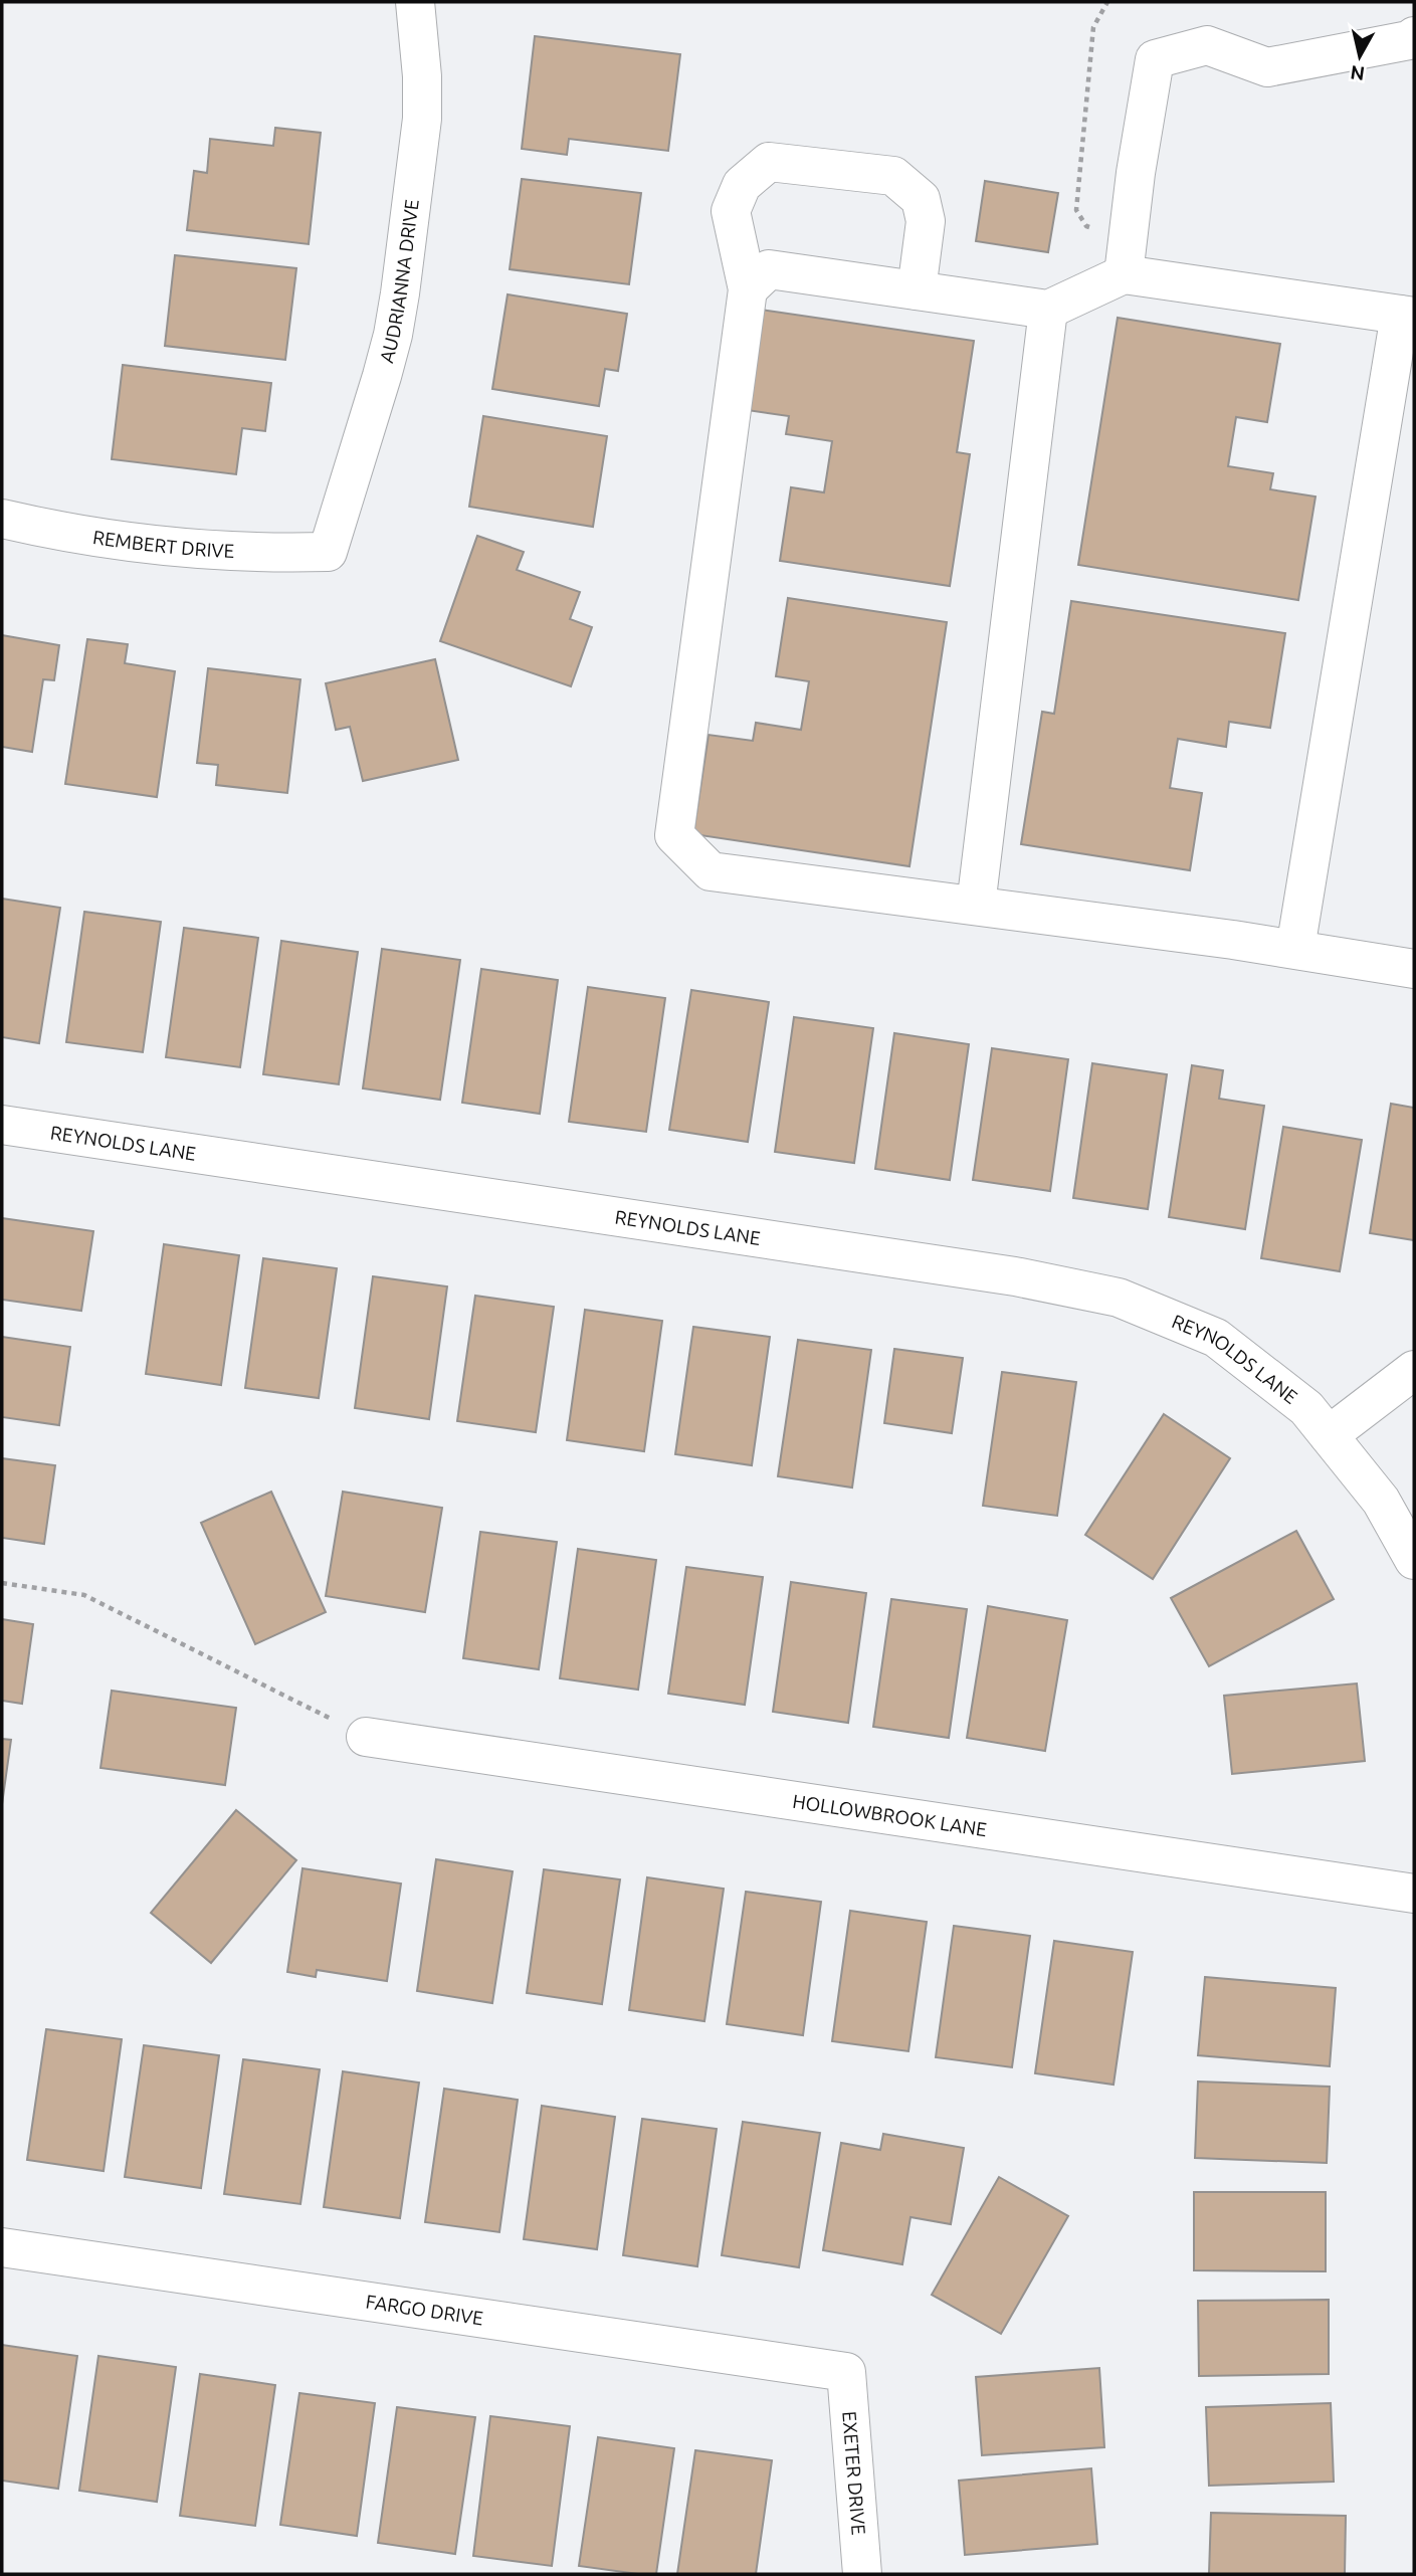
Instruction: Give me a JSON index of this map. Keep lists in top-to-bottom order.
{
  "streets": {
    "street": [
      "AUDRIANNA DRIVE",
      "REMBERT DRIVE",
      "REYNOLDS LANE",
      "HOLLOWBROOK LANE",
      "FARGO DRIVE",
      "EXETER DRIVE"
    ]
  },
  "crossings": [
    ["AUDRIANNA DRIVE", "REMBERT DRIVE"],
    ["FARGO DRIVE", "EXETER DRIVE"]
  ],
  "north": "bottom"
}
